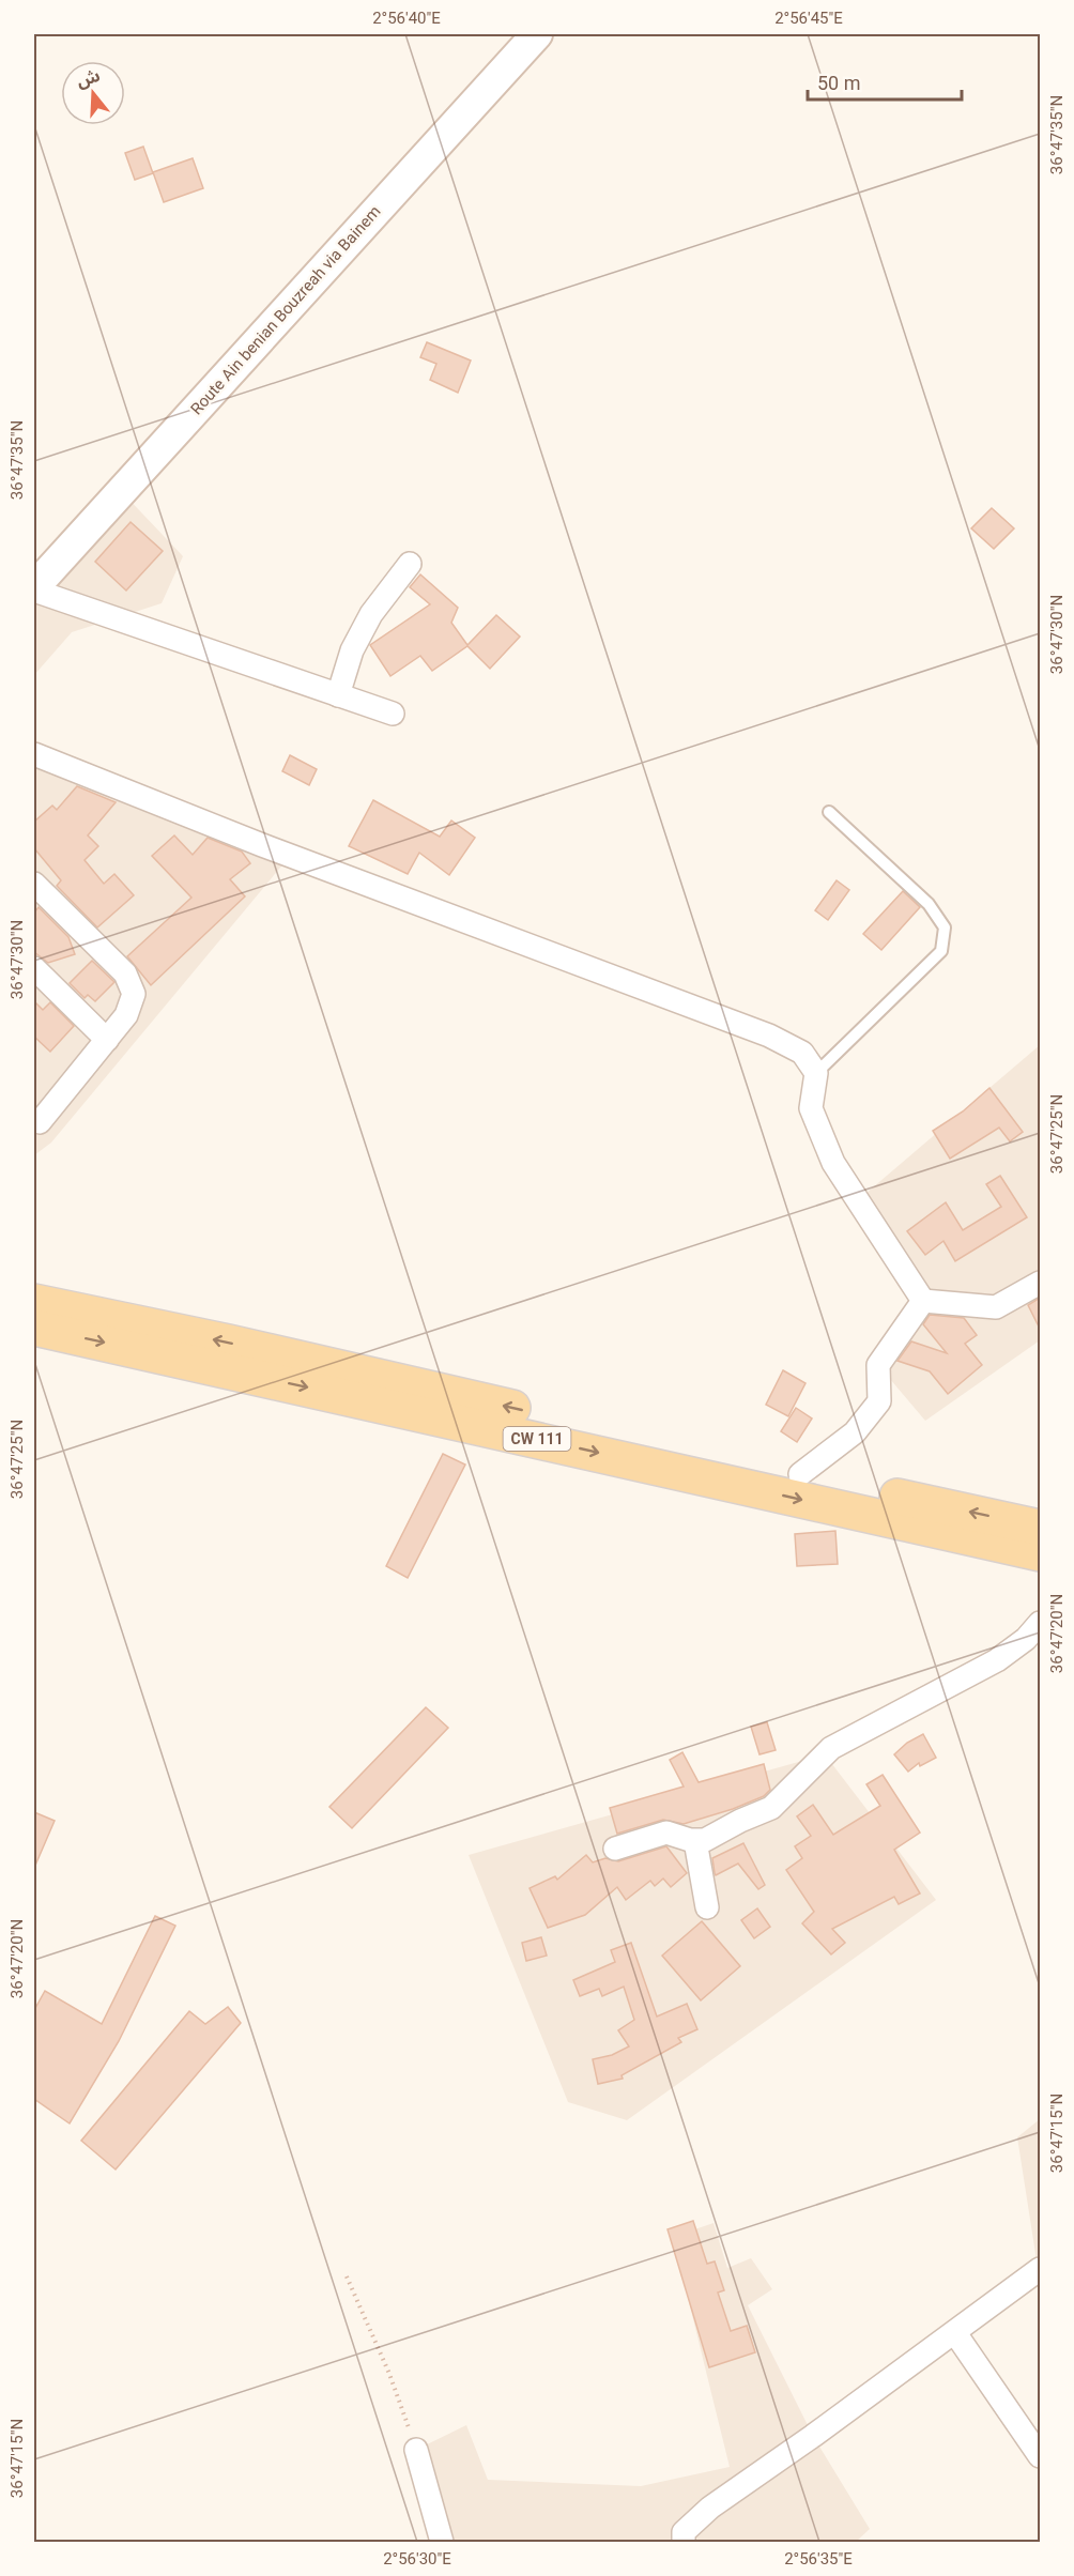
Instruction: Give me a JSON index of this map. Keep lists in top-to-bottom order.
{
  "streets": {
    "main road": ["CW 111"],
    "street": ["Route Ain benian Bouzreah via Bainem"]
  },
  "scale_bar": "50 m",
  "north": "top",
  "coordinates": [
    "2°56'40\"E",
    "2°56'45\"E",
    "36°47'35\"N",
    "36°47'30\"N",
    "36°47'25\"N",
    "36°47'20\"N",
    "36°47'15\"N",
    "2°56'30\"E",
    "2°56'35\"E"
  ]
}
